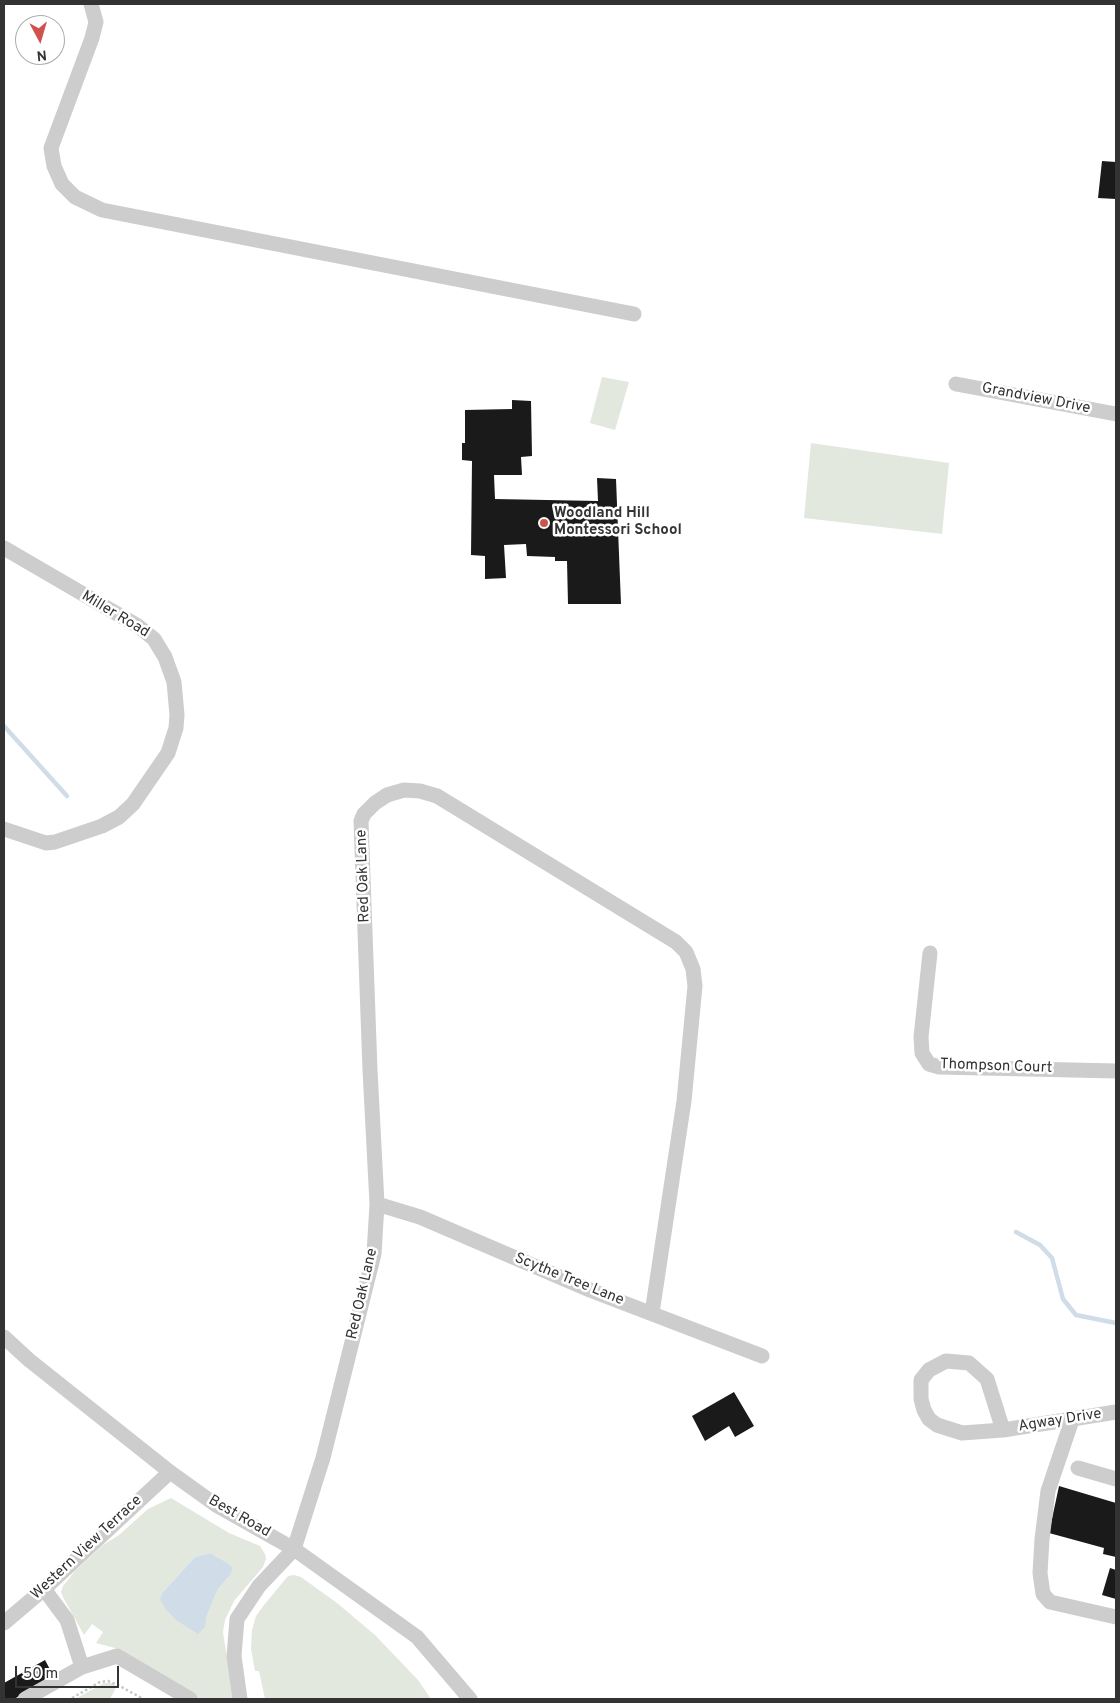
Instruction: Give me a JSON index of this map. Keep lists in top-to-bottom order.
{
  "streets": {
    "street": [
      "Grandview Drive",
      "Miller Road",
      "Red Oak Lane",
      "Thompson Court",
      "Scythe Tree Lane",
      "Agway Drive",
      "Best Road",
      "Western View Terrace"
    ]
  },
  "crossings": [
    ["Red Oak Lane", "Scythe Tree Lane"],
    ["Red Oak Lane", "Best Road"],
    ["Best Road", "Western View Terrace"]
  ],
  "places": ["Woodland Hill Montessori School"],
  "scale_bar": "50 m",
  "north": "bottom"
}
